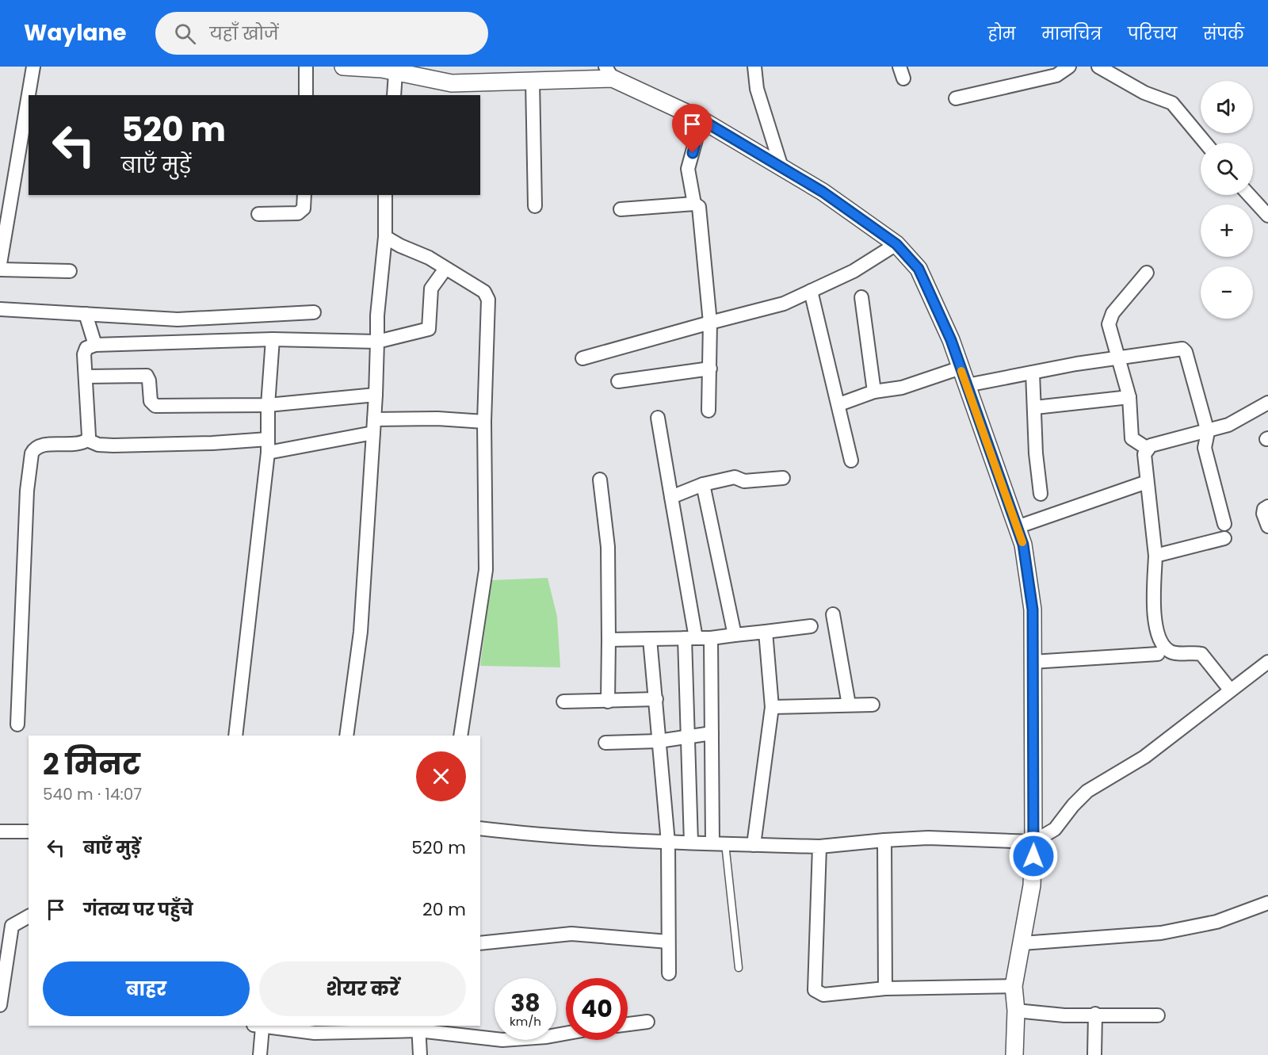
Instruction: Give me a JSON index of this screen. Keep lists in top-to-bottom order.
{
  "page": {
    "header": "Waylane",
    "search": "यहाँ खोजें",
    "nav": [
      "होम",
      "मानचित्र",
      "परिचय",
      "संपर्क"
    ],
    "map_buttons": ["+", "−"],
    "turn": ["520 m", "बाएँ मुड़ें"],
    "heading": ["2 मिनट", "540 m · 14:07"],
    "list": [
      {
        "name": "बाएँ मुड़ें",
        "value": "520 m"
      },
      {
        "name": "गंतव्य पर पहुँचे",
        "value": "20 m"
      }
    ],
    "buttons": ["बाहर", "शेयर करें"],
    "speed": "38 km/h",
    "limit": "40"
  }
}
